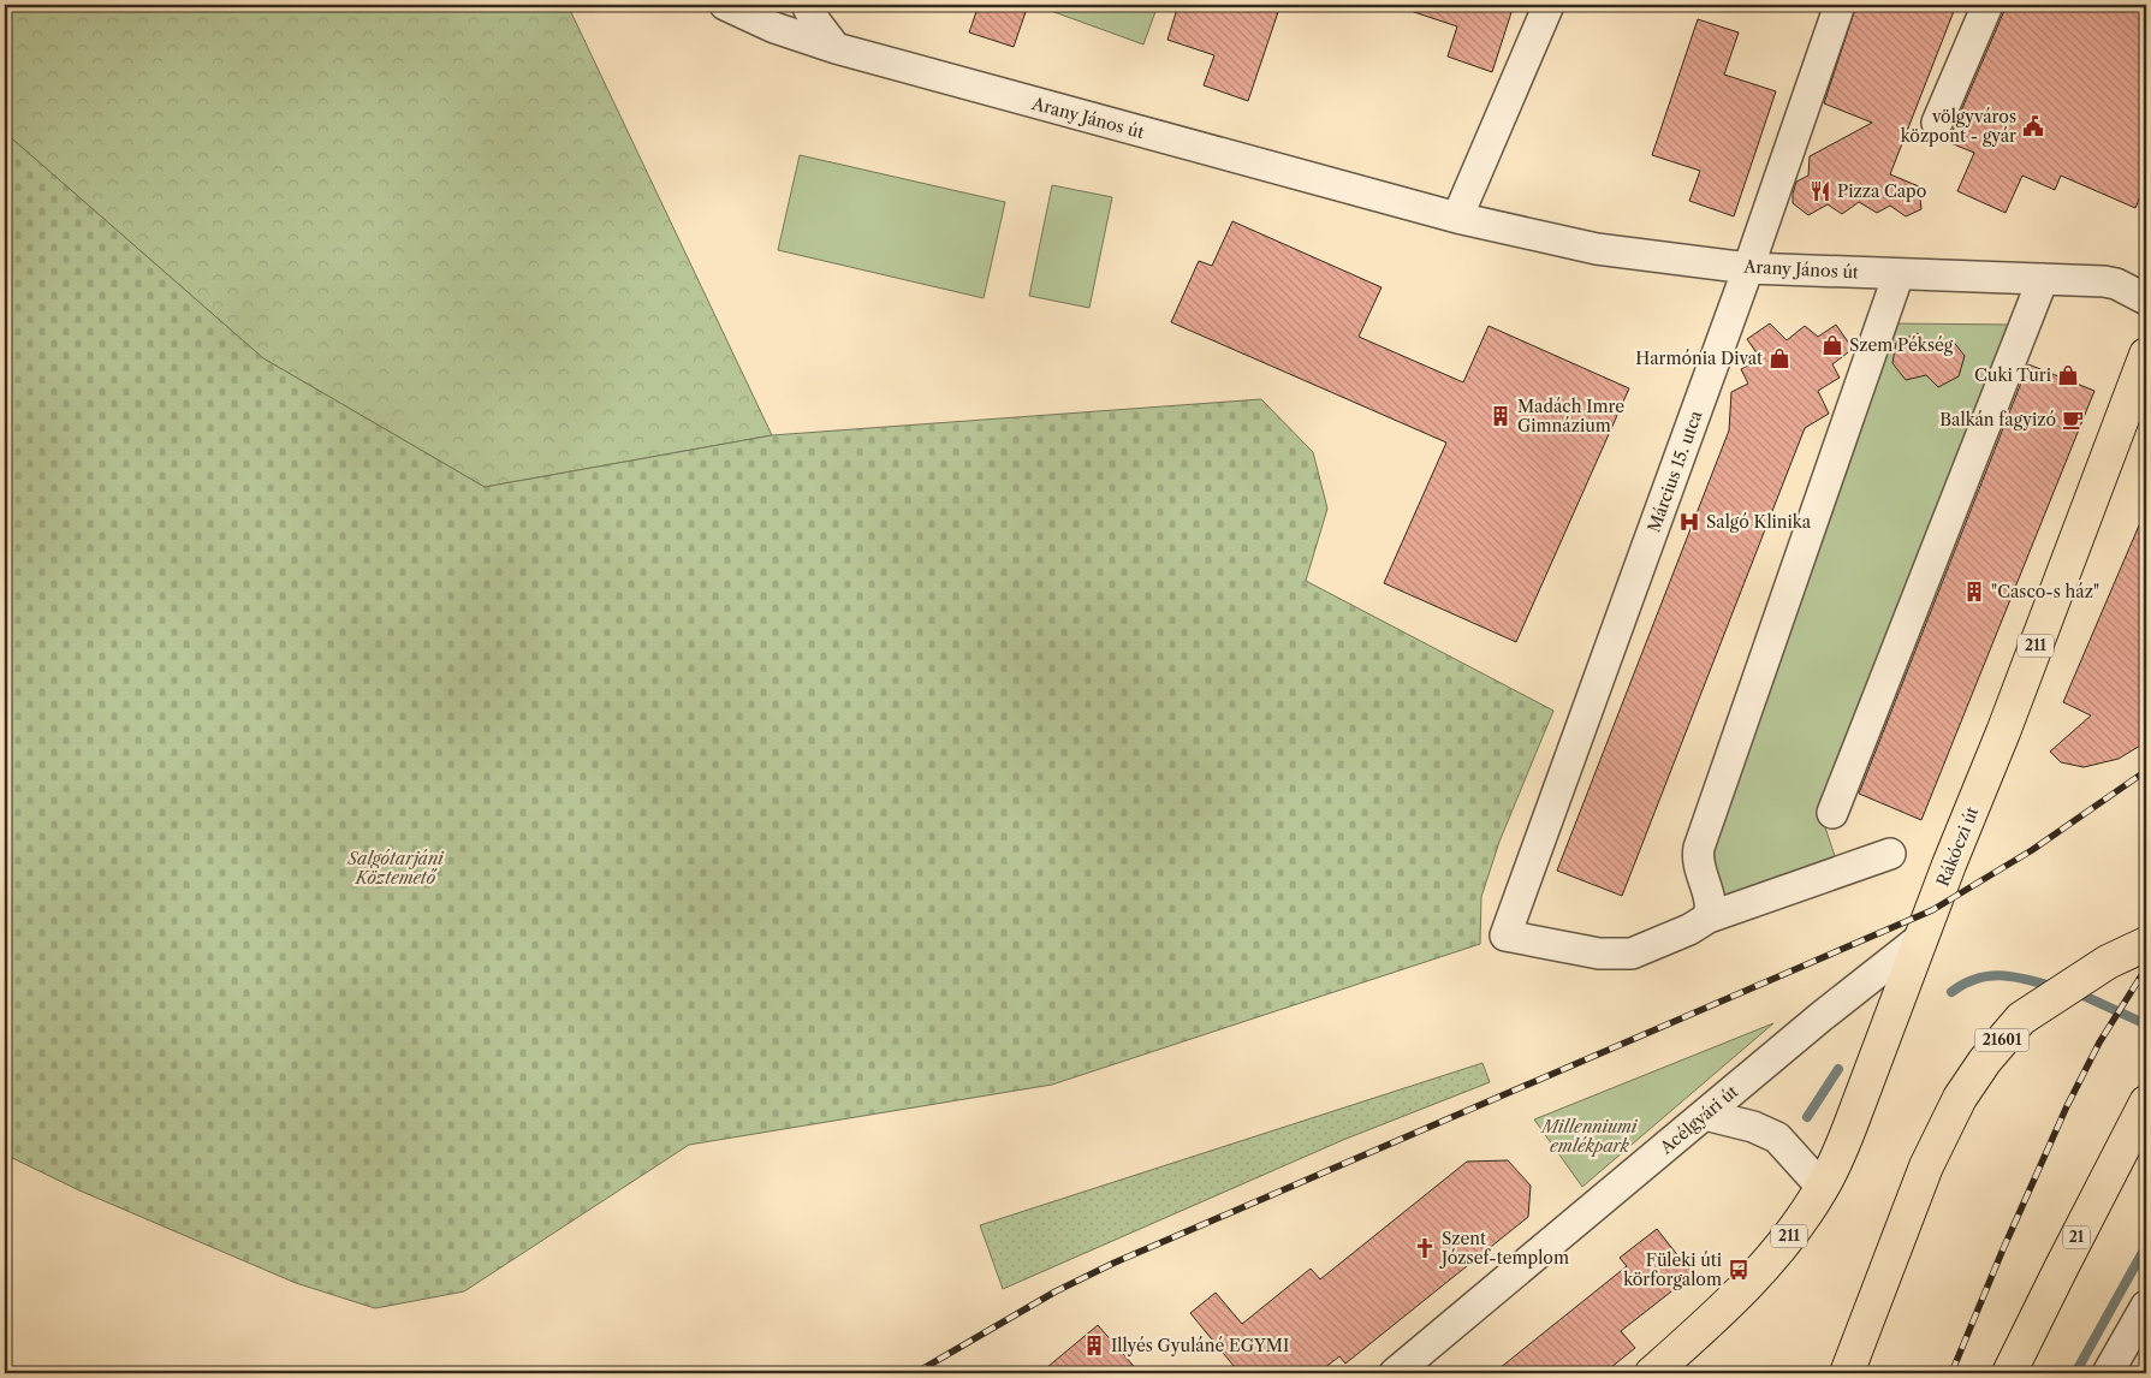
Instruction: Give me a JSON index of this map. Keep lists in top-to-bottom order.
{
  "streets": {
    "main road": [
      "211",
      "Rákóczi út",
      "21601",
      "21"
    ],
    "street": ["Arany János út", "Március 15. utca", "Acélgyári út"]
  },
  "crossings": [
    ["Arany János út", "Március 15. utca"],
    ["211", "Rákóczi út"],
    ["Rákóczi út", "Acélgyári út"]
  ],
  "parks": ["Salgótarjáni Köztemető", "Millenniumi emlékpark"],
  "places": {
    "public building": ["völgyváros központ - gyár"],
    "restaurant": ["Pizza Capo"],
    "shop": ["Szem Pékség", "Harmónia Divat", "Cuki Turi"],
    "building": ["Madách Imre Gimnázium", "\"Casco-s ház\"", "Illyés Gyuláné EGYMI"],
    "cafe": ["Balkán fagyizó"],
    "hospital": ["Salgó Klinika"],
    "church": ["Szent József-templom"],
    "bus stop": ["Füleki úti körforgalom"]
  }
}
